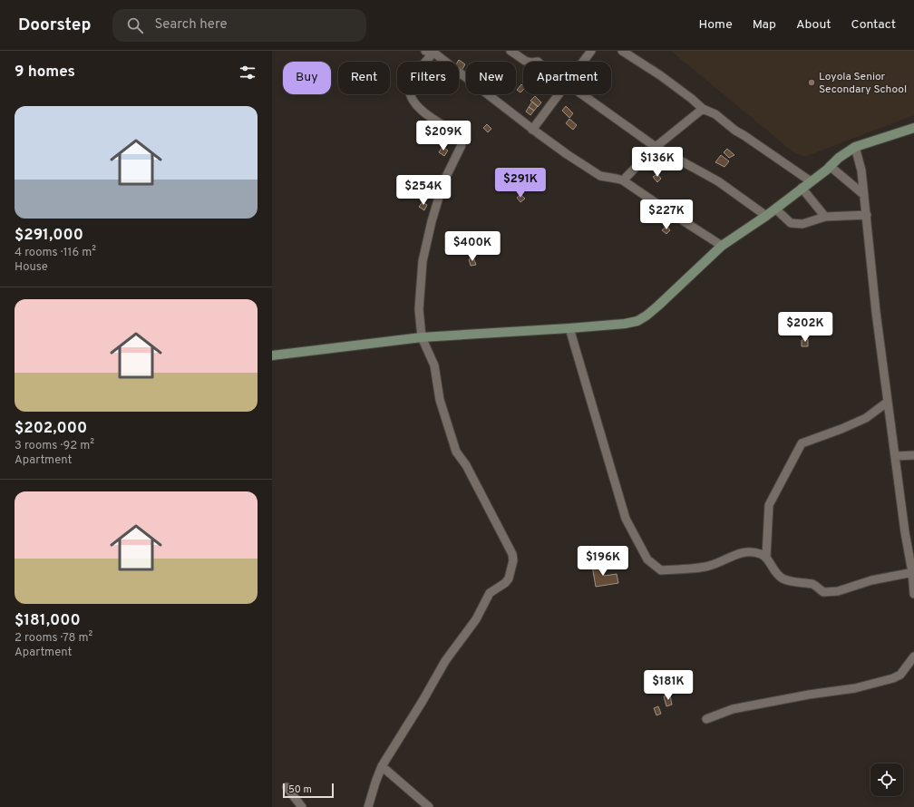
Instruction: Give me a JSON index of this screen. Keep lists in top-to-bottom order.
{
  "places": ["Loyola Senior Secondary School"],
  "scale_bar": "50 m",
  "page": {
    "header": "Doorstep",
    "search": "Search here",
    "nav": [
      "Home",
      "Map",
      "About",
      "Contact"
    ],
    "heading": "9 homes",
    "chip": [
      "Buy",
      "Rent",
      "Filters",
      "New",
      "Apartment"
    ],
    "list": [
      {
        "name": "$291,000",
        "note": "4 rooms · 116 m² · House"
      },
      {
        "name": "$202,000",
        "note": "3 rooms · 92 m² · Apartment"
      },
      {
        "name": "$181,000",
        "note": "2 rooms · 78 m² · Apartment"
      }
    ],
    "price": [
      "$209K",
      "$136K",
      "$291K",
      "$254K",
      "$227K",
      "$400K",
      "$202K",
      "$196K",
      "$181K"
    ],
    "scale": "50 m"
  }
}
